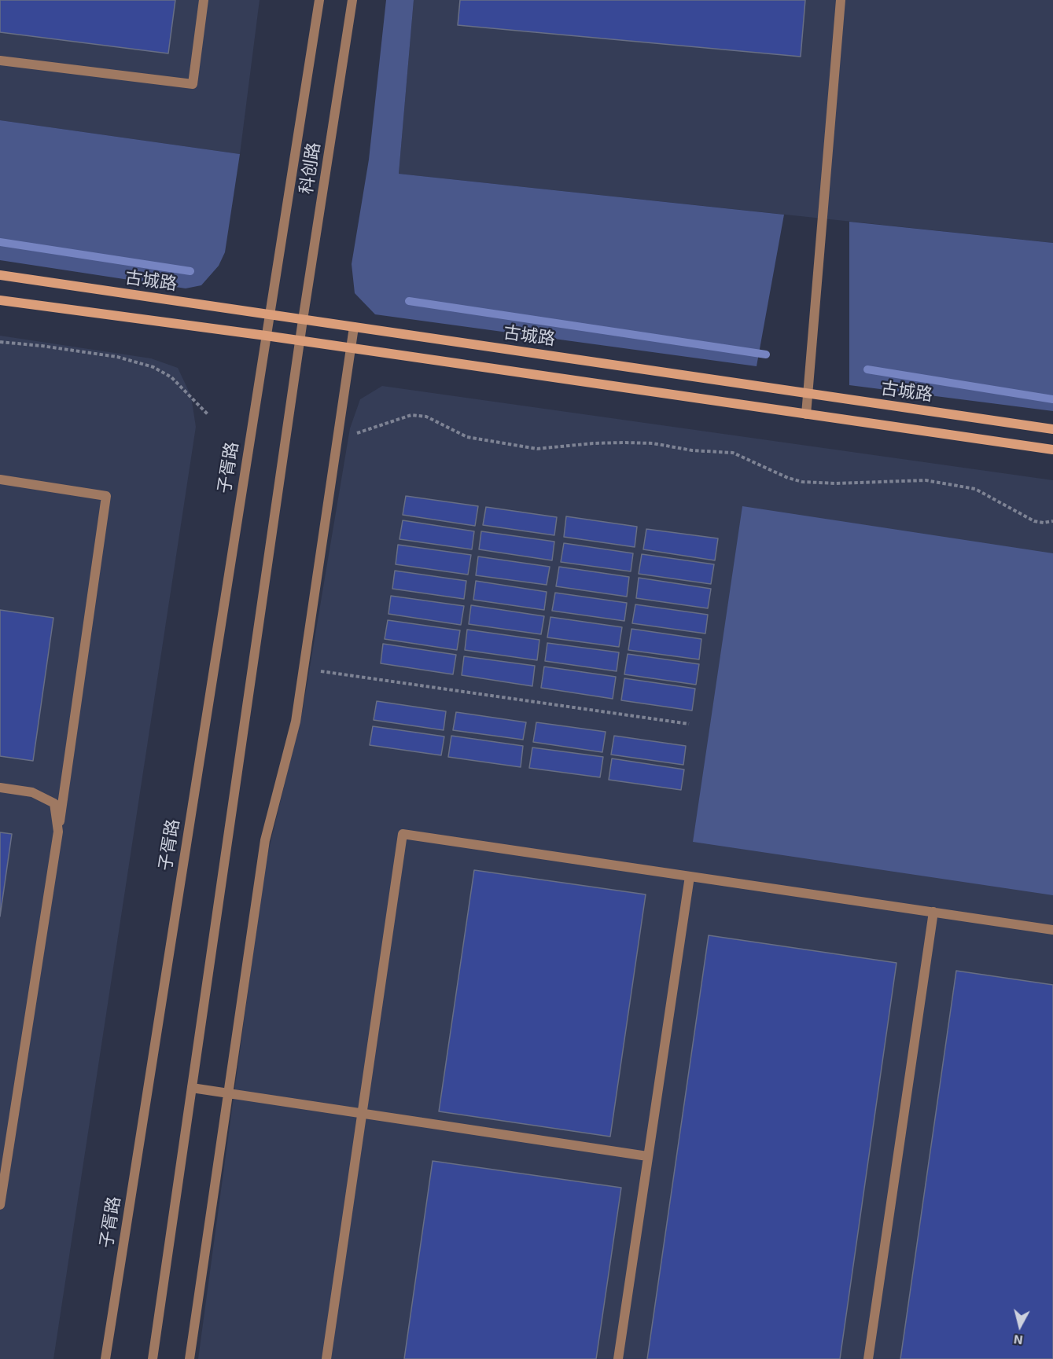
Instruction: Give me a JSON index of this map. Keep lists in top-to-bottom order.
{
  "streets": {
    "main road": ["古城路"],
    "street": ["科创路", "子胥路"]
  },
  "crossings": [
    ["科创路", "古城路"],
    ["科创路", "子胥路"],
    ["古城路", "子胥路"]
  ],
  "north": "bottom"
}
